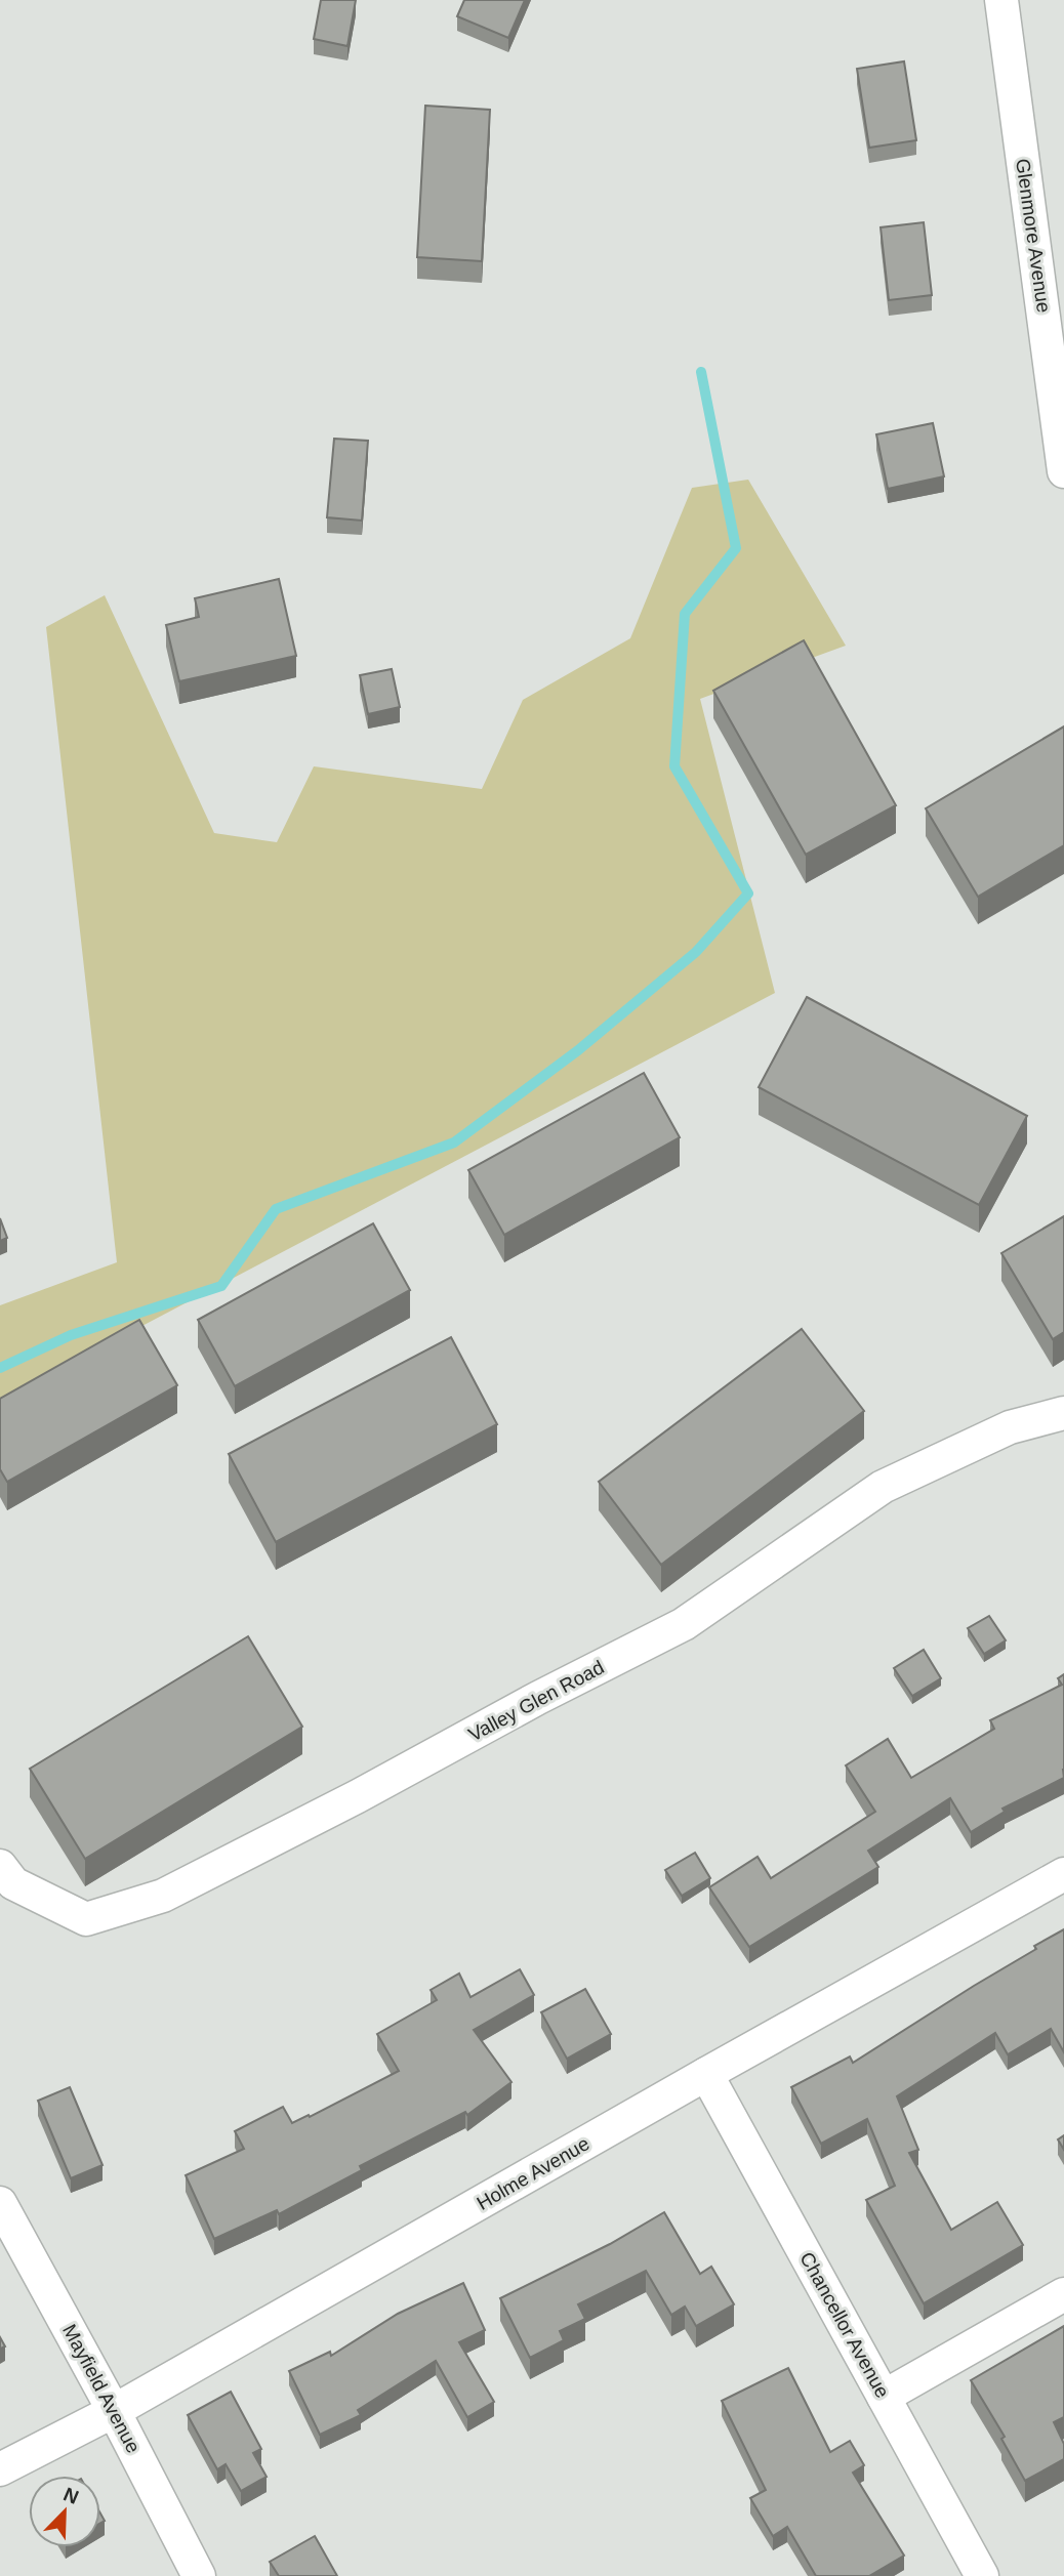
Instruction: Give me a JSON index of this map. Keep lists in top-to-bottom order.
{
  "streets": {
    "street": [
      "Glenmore Avenue",
      "Valley Glen Road",
      "Holme Avenue",
      "Chancellor Avenue",
      "Mayfield Avenue"
    ]
  },
  "crossings": [
    ["Holme Avenue", "Chancellor Avenue"],
    ["Holme Avenue", "Mayfield Avenue"]
  ],
  "north": "top right"
}
